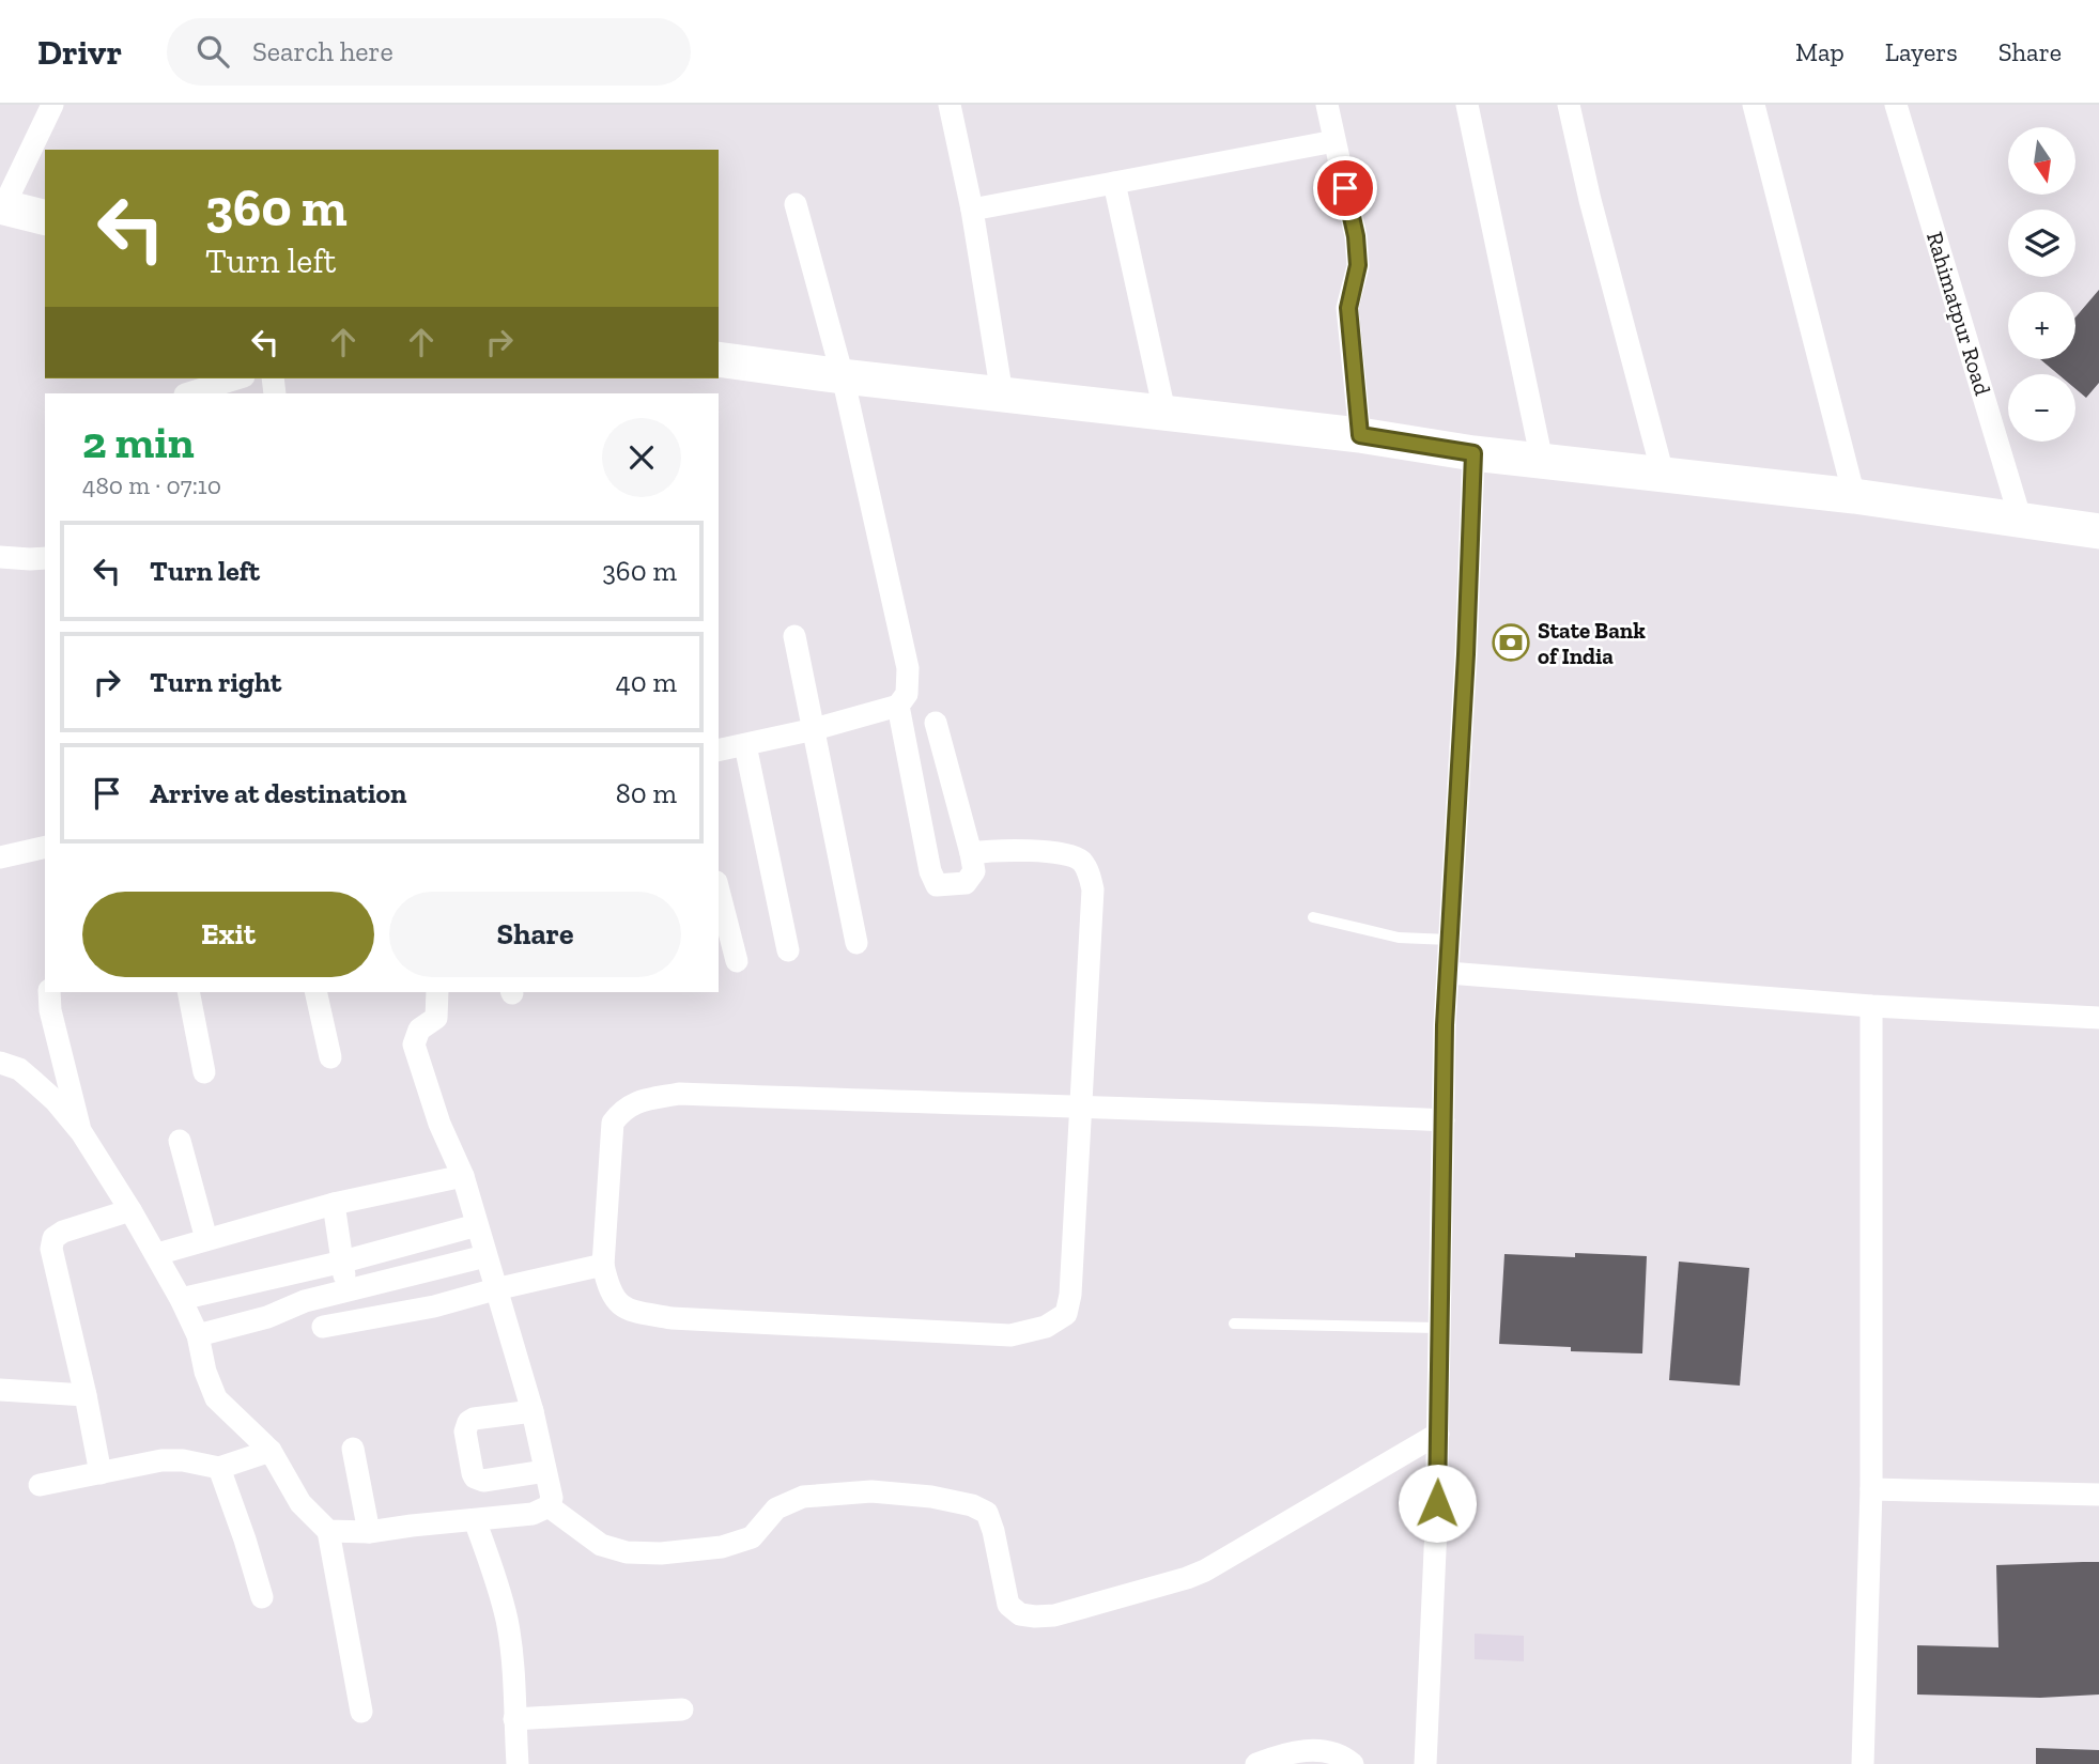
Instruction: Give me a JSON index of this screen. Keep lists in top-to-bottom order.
{
  "streets": {
    "street": ["Rahimatpur Road"]
  },
  "places": {
    "bank": ["State Bank of India"]
  },
  "north": "bottom",
  "page": {
    "header": "Drivr",
    "search": "Search here",
    "nav": ["Map", "Layers", "Share"],
    "map_buttons": ["+", "−"],
    "turn": ["360 m", "Turn left"],
    "heading": ["2 min", "480 m · 07:10"],
    "list": [
      {
        "name": "Turn left",
        "value": "360 m"
      },
      {
        "name": "Turn right",
        "value": "40 m"
      },
      {
        "name": "Arrive at destination",
        "value": "80 m"
      }
    ],
    "buttons": ["Exit", "Share"]
  }
}
